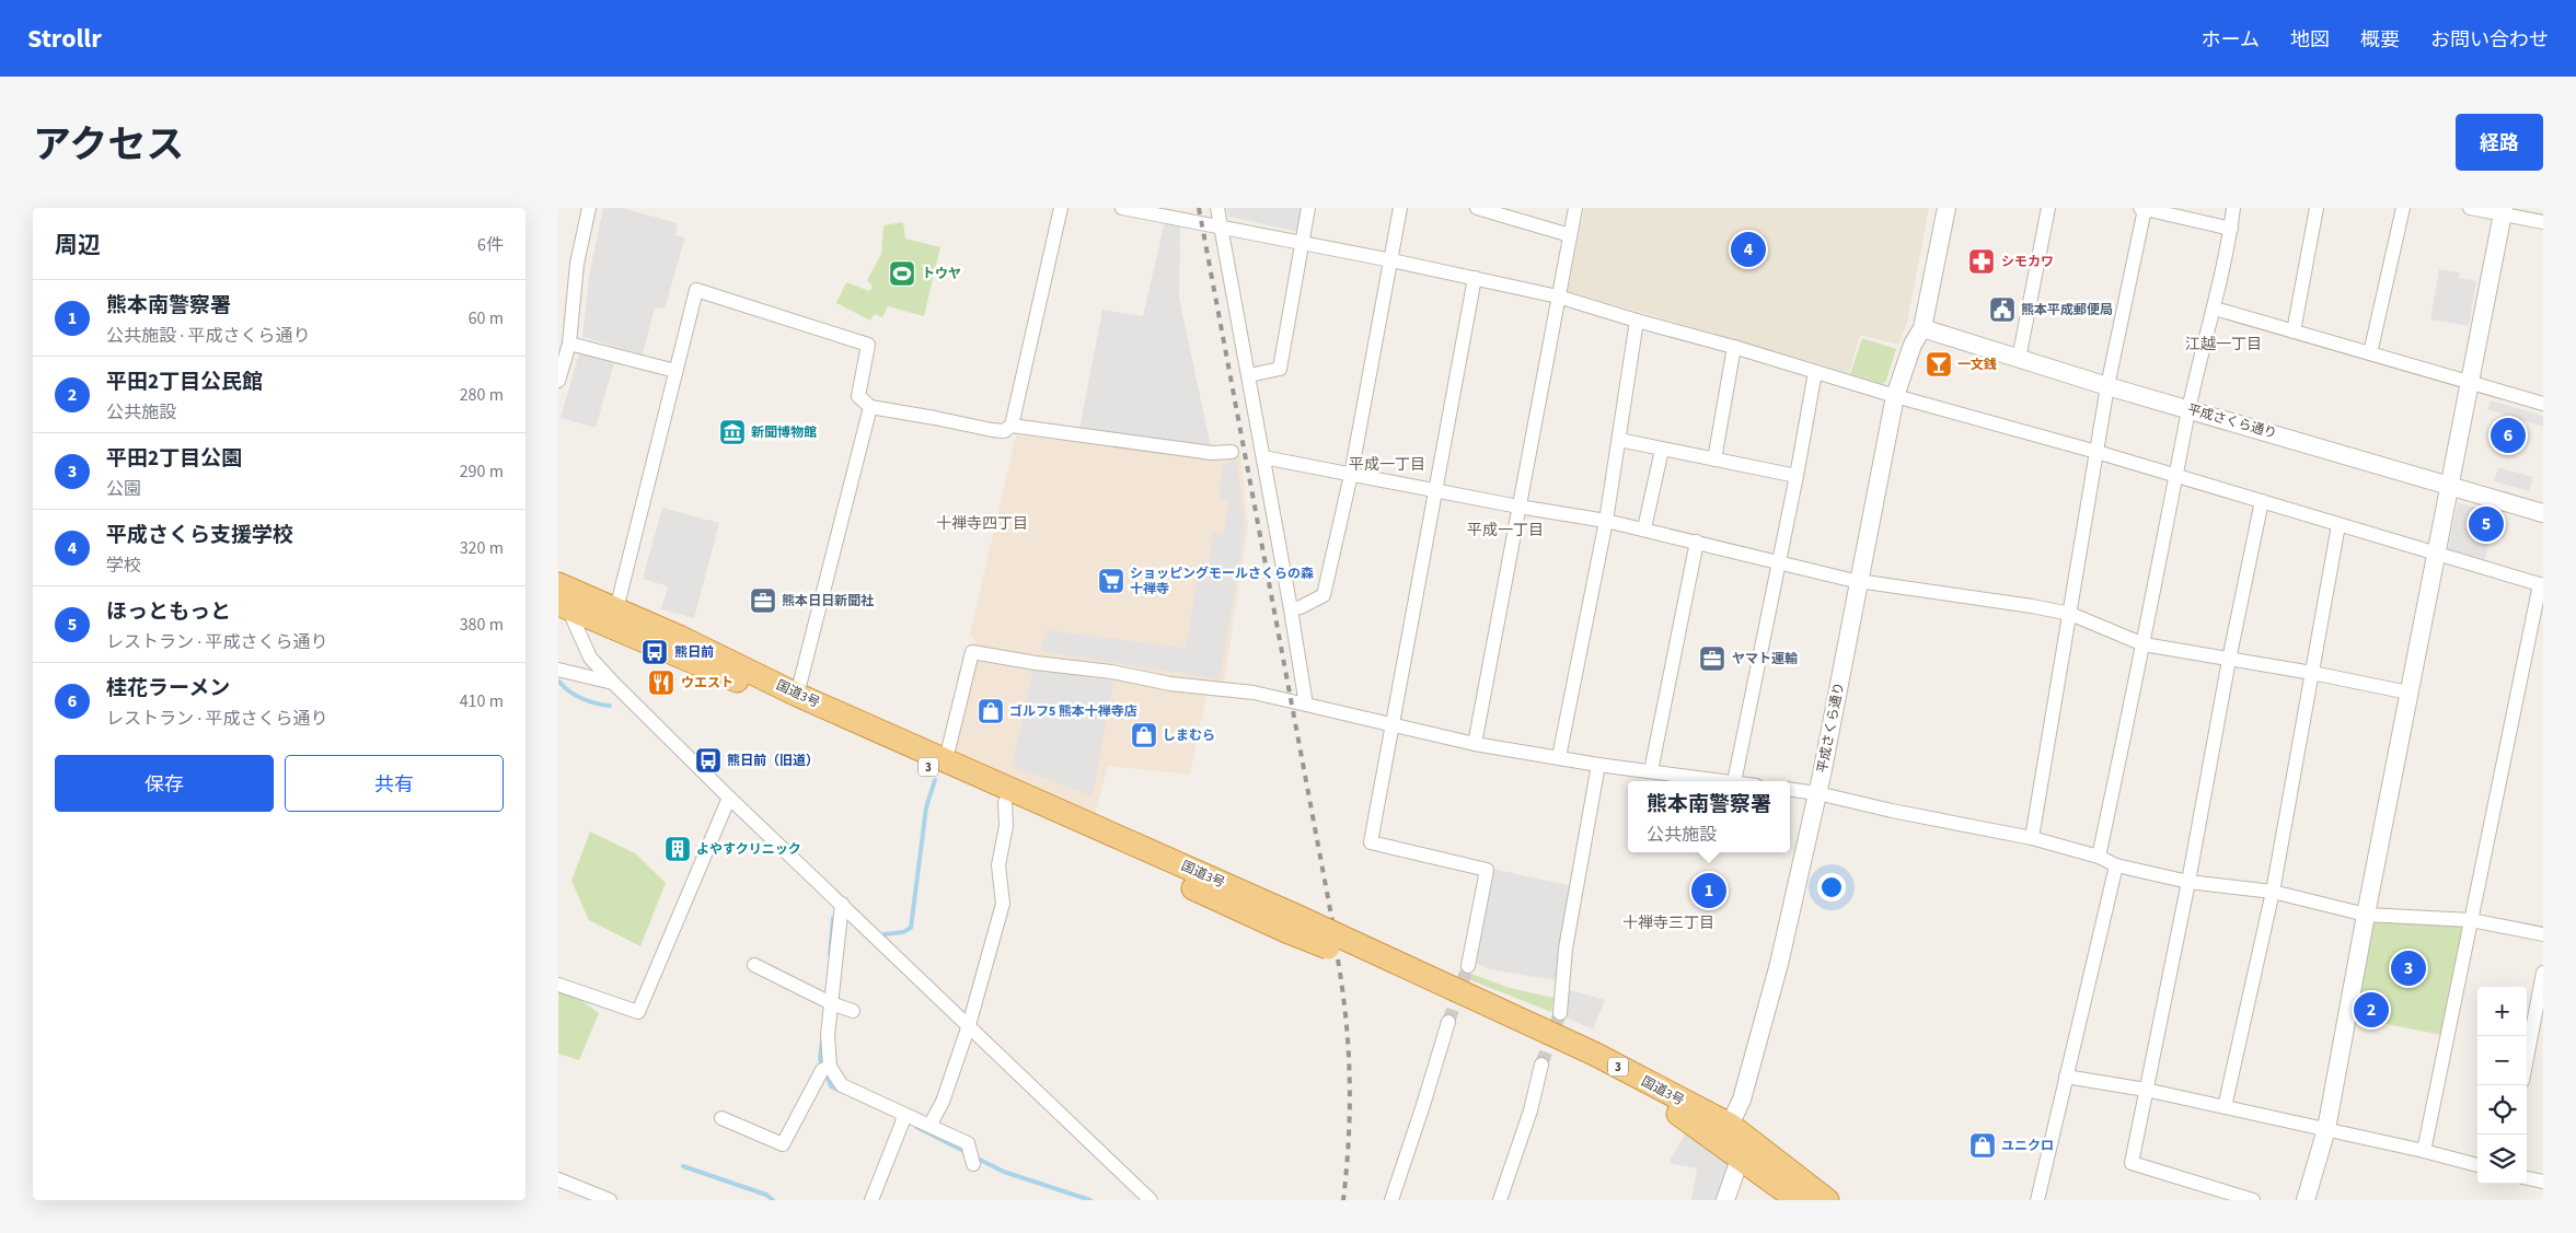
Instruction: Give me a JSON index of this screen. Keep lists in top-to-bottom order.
{
  "streets": {
    "highway": ["国道3号", "3"],
    "street": ["平成さくら通り"]
  },
  "crossings": [
    ["平成さくら通り", "国道3号"]
  ],
  "districts": [
    "江越一丁目",
    "平成一丁目",
    "十禅寺四丁目",
    "平成一丁目",
    "十禅寺三丁目"
  ],
  "places": {
    "pharmacy": ["シモカワ"],
    "sports": ["トウヤ"],
    "public building": ["熊本平成郵便局"],
    "bar": ["一文銭"],
    "museum": ["新聞博物館"],
    "supermarket": ["ショッピングモールさくらの森 十禅寺"],
    "office": ["熊本日日新聞社", "ヤマト運輸"],
    "bus stop": ["熊日前", "熊日前（旧道）"],
    "restaurant": ["ウエスト"],
    "shop": ["ゴルフ5 熊本十禅寺店", "しまむら", "ユニクロ"],
    "building": ["よやすクリニック"]
  },
  "page": {
    "header": "Strollr",
    "nav": [
      "ホーム",
      "地図",
      "概要",
      "お問い合わせ"
    ],
    "title": "アクセス",
    "buttons": [
      "経路",
      ["保存", "共有"]
    ],
    "heading": ["周辺", "6件"],
    "pins": [
      "4",
      "6",
      "5",
      "1",
      "3",
      "2"
    ],
    "list": [
      {
        "mark": "1",
        "name": "熊本南警察署",
        "note": "公共施設 · 平成さくら通り",
        "value": "60 m"
      },
      {
        "mark": "2",
        "name": "平田2丁目公民館",
        "note": "公共施設",
        "value": "280 m"
      },
      {
        "mark": "3",
        "name": "平田2丁目公園",
        "note": "公園",
        "value": "290 m"
      },
      {
        "mark": "4",
        "name": "平成さくら支援学校",
        "note": "学校",
        "value": "320 m"
      },
      {
        "mark": "5",
        "name": "ほっともっと",
        "note": "レストラン · 平成さくら通り",
        "value": "380 m"
      },
      {
        "mark": "6",
        "name": "桂花ラーメン",
        "note": "レストラン · 平成さくら通り",
        "value": "410 m"
      }
    ],
    "popup": ["熊本南警察署", "公共施設"],
    "map_buttons": ["+", "−"]
  }
}
